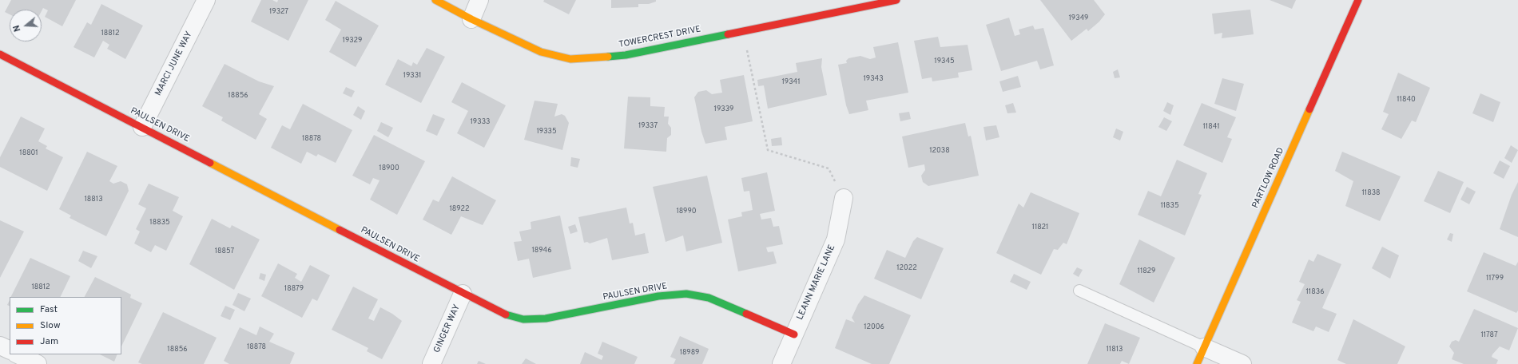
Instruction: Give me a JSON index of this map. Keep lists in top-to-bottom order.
{
  "streets": {
    "street": [
      "TOWERCREST DRIVE",
      "MARCI JUNE WAY",
      "PAULSEN DRIVE",
      "PARTLOW ROAD",
      "LEANN MARIE LANE",
      "GINGER WAY"
    ]
  },
  "crossings": [
    ["MARCI JUNE WAY", "PAULSEN DRIVE"],
    ["PAULSEN DRIVE", "LEANN MARIE LANE"],
    ["PAULSEN DRIVE", "GINGER WAY"]
  ],
  "house_numbers": [
    "19327",
    "19349",
    "18812",
    "19329",
    "19345",
    "19331",
    "19343",
    "19341",
    "18856",
    "11840",
    "19339",
    "19333",
    "19337",
    "11841",
    "19335",
    "18878",
    "12038",
    "18801",
    "18900",
    "11838",
    "18813",
    "11835",
    "18922",
    "18990",
    "18835",
    "11821",
    "18946",
    "18857",
    "12022",
    "11829",
    "11799",
    "18812",
    "18879",
    "11836",
    "12006",
    "11787",
    "18878",
    "18856",
    "11813",
    "18989"
  ],
  "legend": ["Fast", "Slow", "Jam"],
  "north": "left"
}
